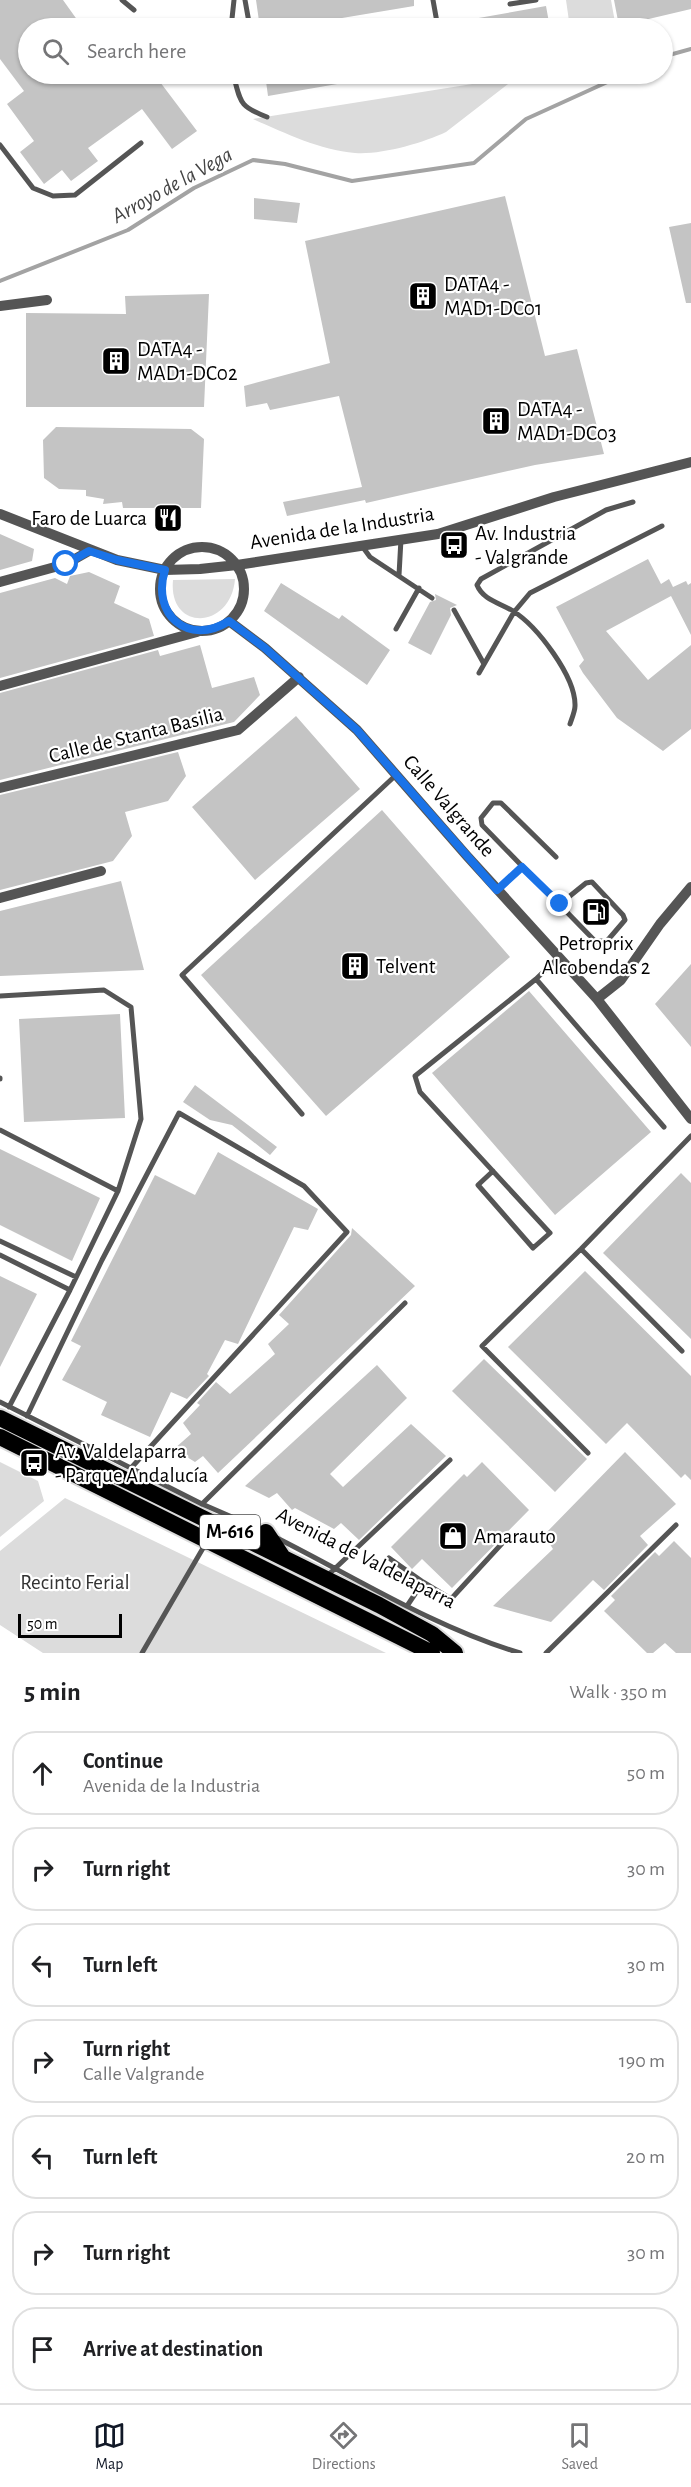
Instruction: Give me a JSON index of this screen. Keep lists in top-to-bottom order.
{
  "streets": {
    "highway": ["M-616", "Avenida de Valdelaparra"],
    "street": ["Avenida de la Industria", "Calle de Stanta Basilia", "Calle Valgrande"]
  },
  "crossings": [
    ["Avenida de la Industria", "Calle Valgrande"],
    ["Calle de Stanta Basilia", "Calle Valgrande"]
  ],
  "water": ["Arroyo de la Vega"],
  "parks": ["Recinto Ferial"],
  "places": {
    "building": [
      "DATA4 - MAD1-DC01",
      "DATA4 - MAD1-DC02",
      "DATA4 - MAD1-DC03",
      "Telvent"
    ],
    "restaurant": ["Faro de Luarca"],
    "bus stop": ["Av. Industria - Valgrande", "Av. Valdelaparra - Parque Andalucía"],
    "fuel station": ["Petroprix Alcobendas 2"],
    "shop": ["Amarauto"]
  },
  "scale_bar": "50 m",
  "page": {
    "search": "Search here",
    "scale": "50 m",
    "heading": ["5 min", "Walk · 350 m"],
    "list": [
      ["Continue", "Avenida de la Industria", "50 m"],
      ["Turn right", "30 m"],
      ["Turn left", "30 m"],
      ["Turn right", "Calle Valgrande", "190 m"],
      ["Turn left", "20 m"],
      ["Turn right", "30 m"],
      "Arrive at destination"
    ],
    "nav": ["Map", "Directions", "Saved"]
  }
}
